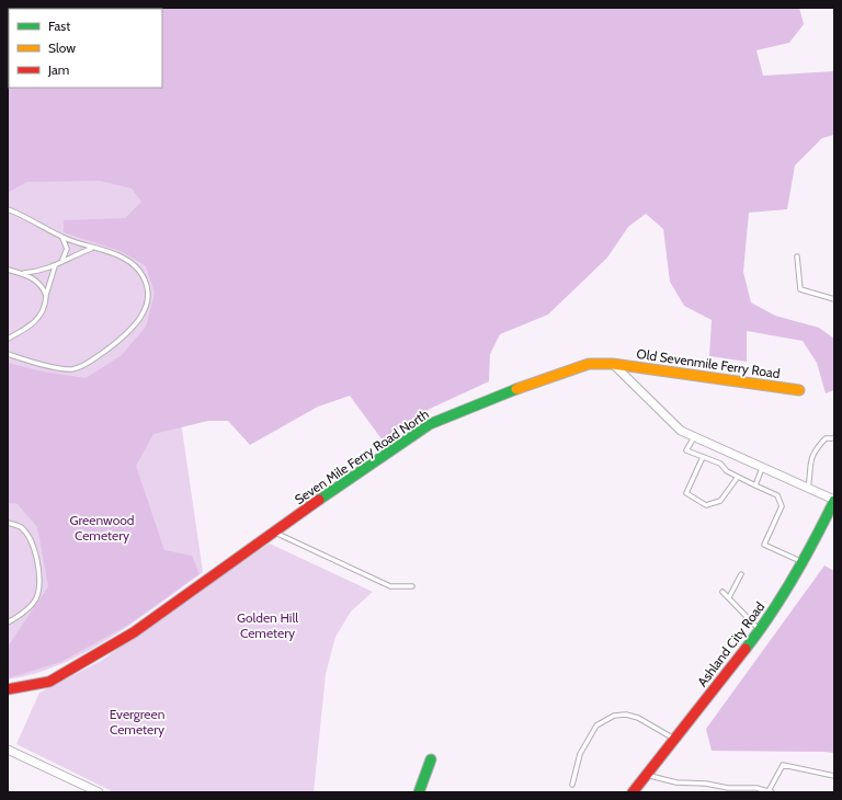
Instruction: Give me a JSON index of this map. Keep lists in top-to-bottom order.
{
  "streets": {
    "main road": ["Old Sevenmile Ferry Road", "Seven Mile Ferry Road North", "Ashland City Road"]
  },
  "crossings": [
    ["Old Sevenmile Ferry Road", "Seven Mile Ferry Road North"]
  ],
  "parks": ["Greenwood Cemetery", "Golden Hill Cemetery", "Evergreen Cemetery"],
  "legend": ["Fast", "Slow", "Jam"]
}
